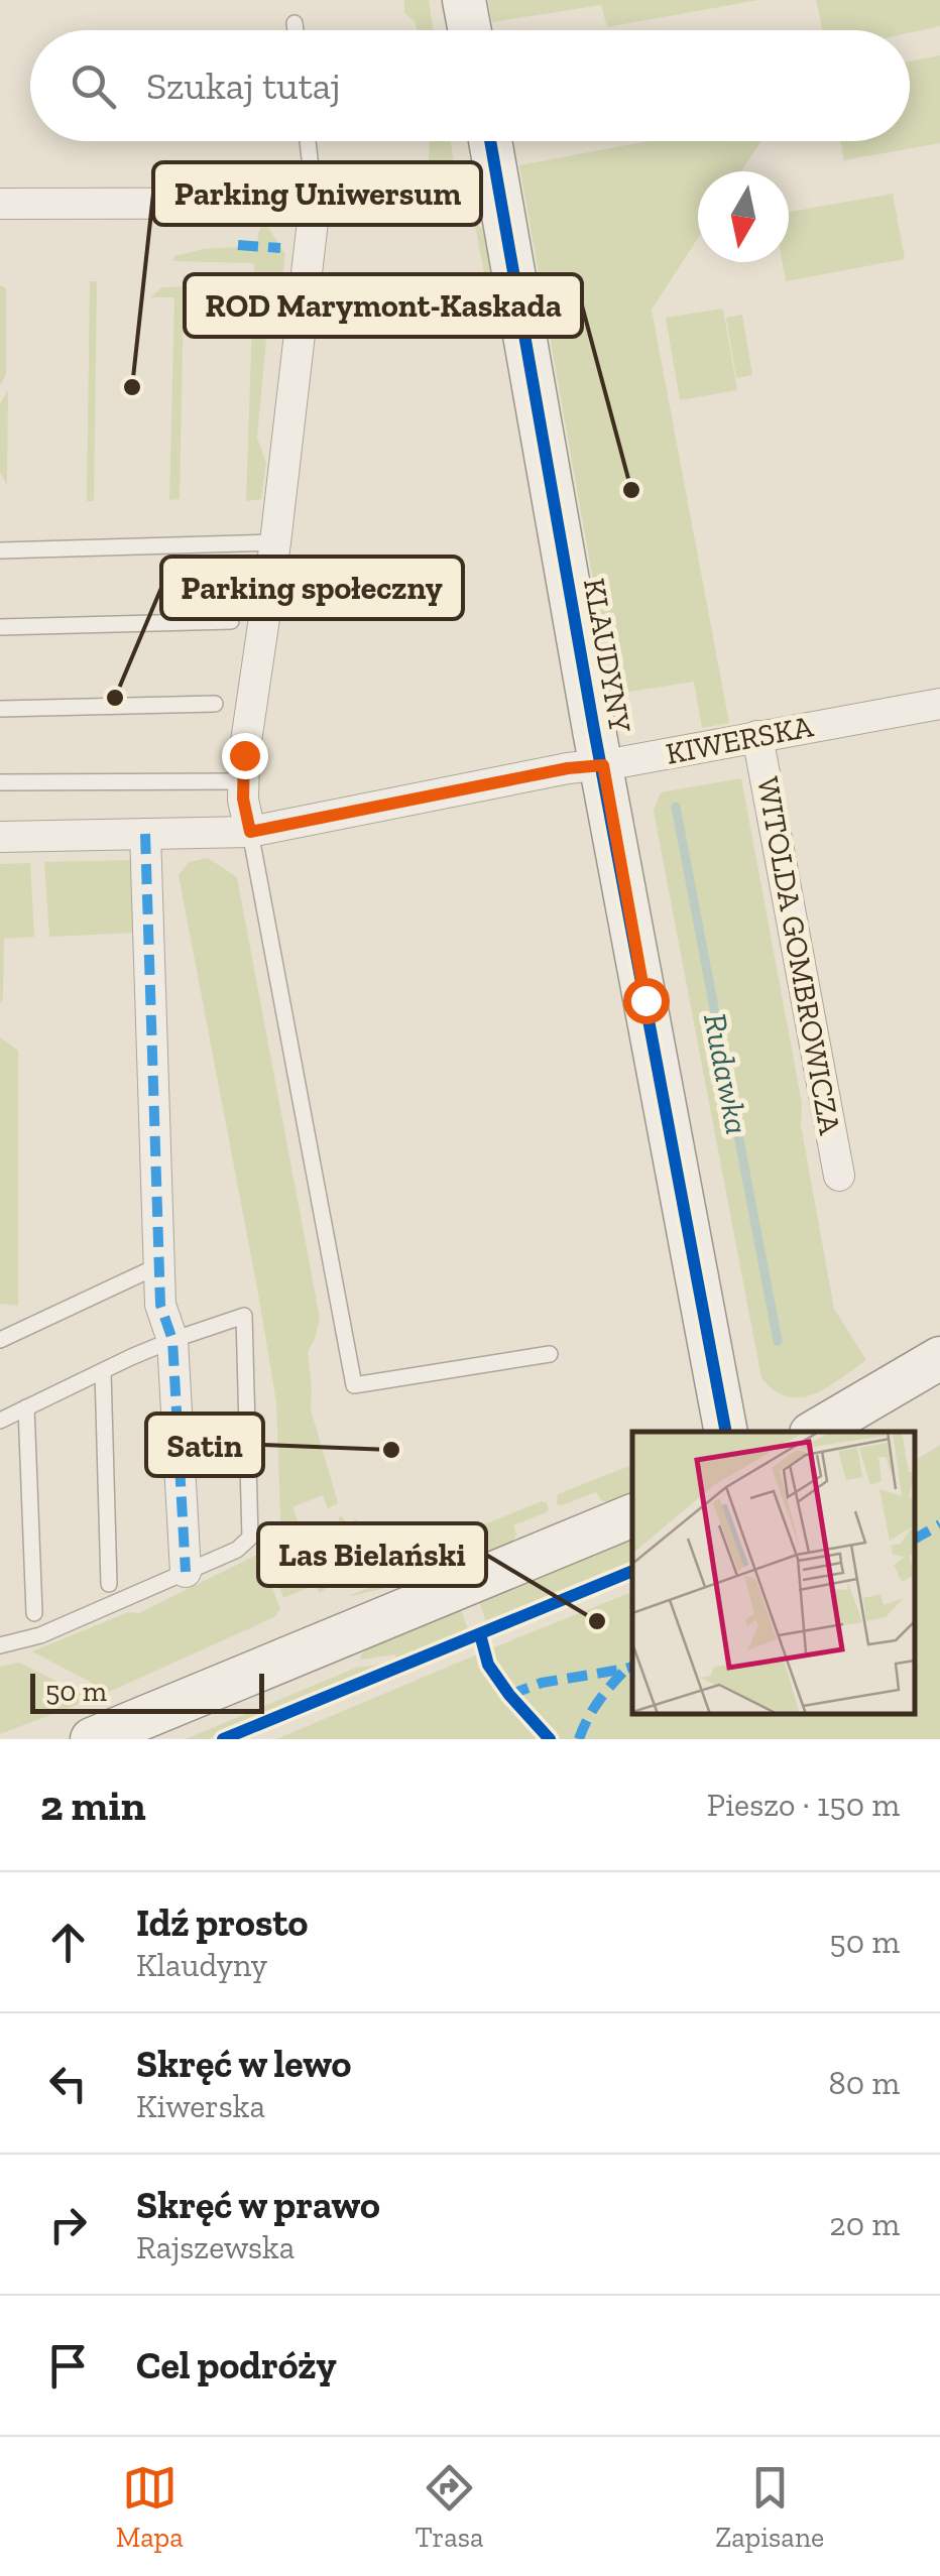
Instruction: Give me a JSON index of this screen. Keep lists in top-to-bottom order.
{
  "streets": {
    "street": ["KLAUDYNY", "KIWERSKA", "WITOLDA GOMBROWICZA"]
  },
  "crossings": [
    ["KLAUDYNY", "KIWERSKA"],
    ["KIWERSKA", "WITOLDA GOMBROWICZA"]
  ],
  "water": ["Rudawka"],
  "places": [
    "Parking Uniwersum",
    "ROD Marymont-Kaskada",
    "Parking społeczny",
    "Satin",
    "Las Bielański"
  ],
  "scale_bar": "50 m",
  "north": "bottom",
  "page": {
    "search": "Szukaj tutaj",
    "scale": "50 m",
    "heading": ["2 min", "Pieszo · 150 m"],
    "list": [
      ["Idź prosto", "Klaudyny", "50 m"],
      ["Skręć w lewo", "Kiwerska", "80 m"],
      ["Skręć w prawo", "Rajszewska", "20 m"],
      "Cel podróży"
    ],
    "nav": ["Mapa", "Trasa", "Zapisane"]
  }
}
